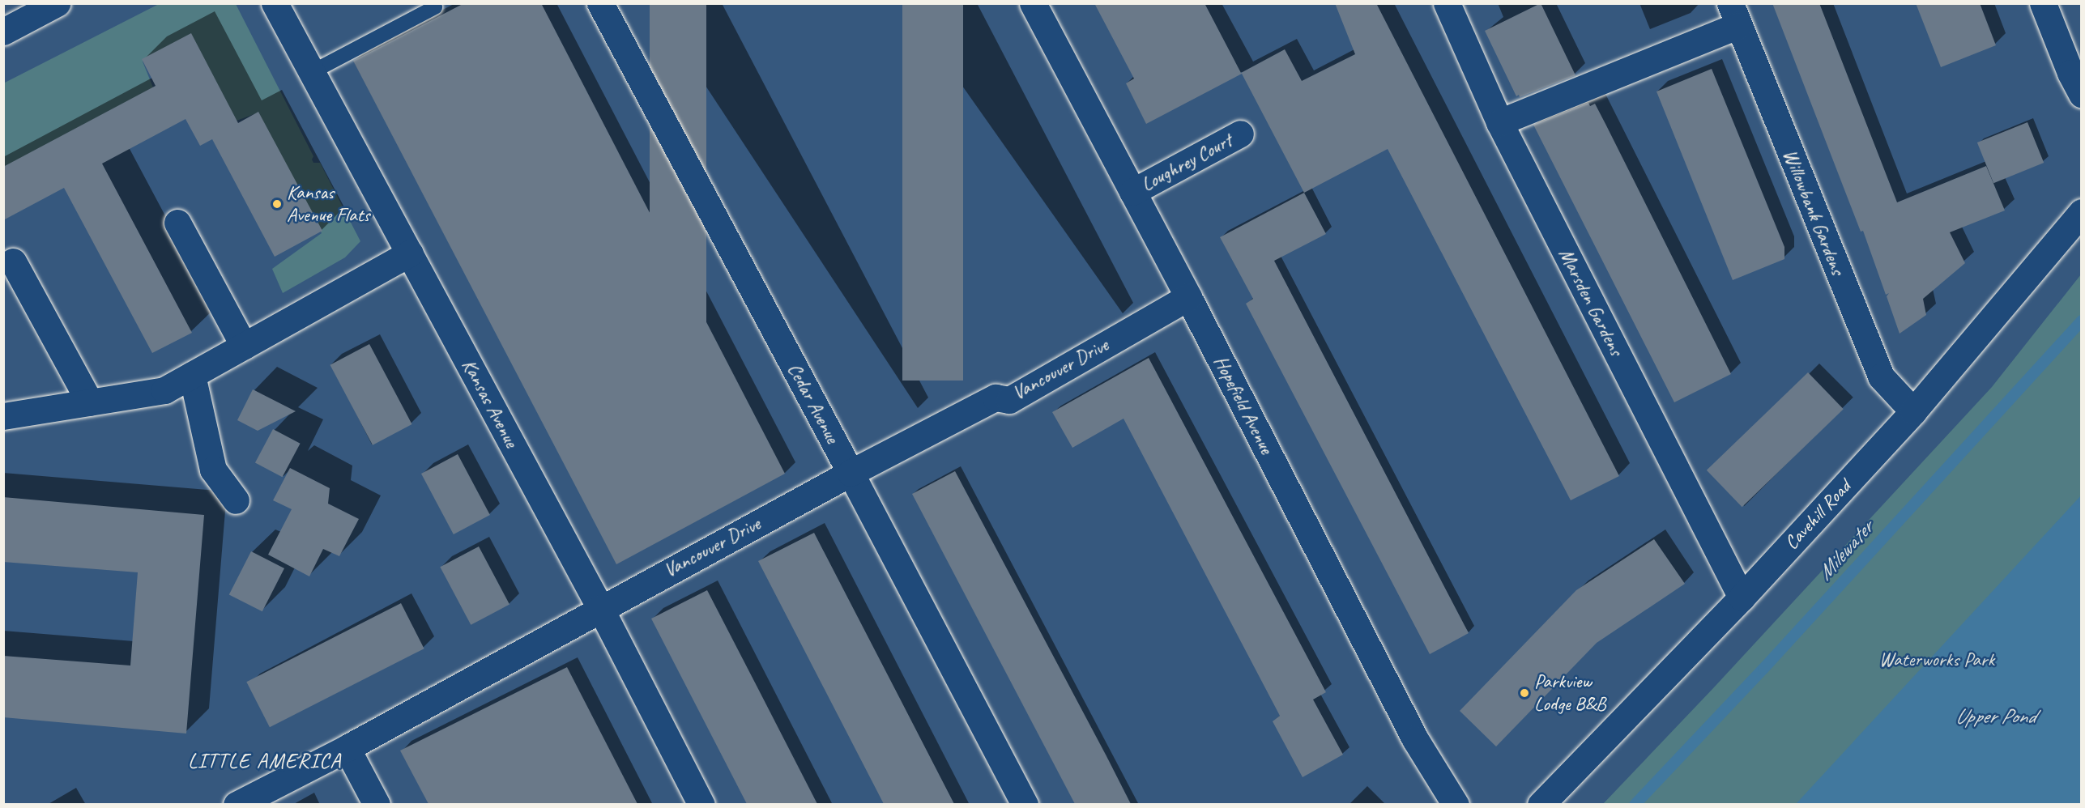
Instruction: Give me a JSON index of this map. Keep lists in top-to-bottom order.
{
  "streets": {
    "street": [
      "Loughrey Court",
      "Willowbank Gardens",
      "Marsden Gardens",
      "Vancouver Drive",
      "Kansas Avenue",
      "Cedar Avenue",
      "Hopefield Avenue",
      "Cavehill Road"
    ]
  },
  "crossings": [
    ["Loughrey Court", "Hopefield Avenue"],
    ["Willowbank Gardens", "Cavehill Road"],
    ["Marsden Gardens", "Cavehill Road"],
    ["Vancouver Drive", "Kansas Avenue"],
    ["Vancouver Drive", "Cedar Avenue"],
    ["Vancouver Drive", "Hopefield Avenue"]
  ],
  "districts": ["LITTLE AMERICA"],
  "water": ["Milewater", "Upper Pond"],
  "parks": ["Waterworks Park"],
  "places": ["Kansas Avenue Flats", "Parkview Lodge B&B"]
}
